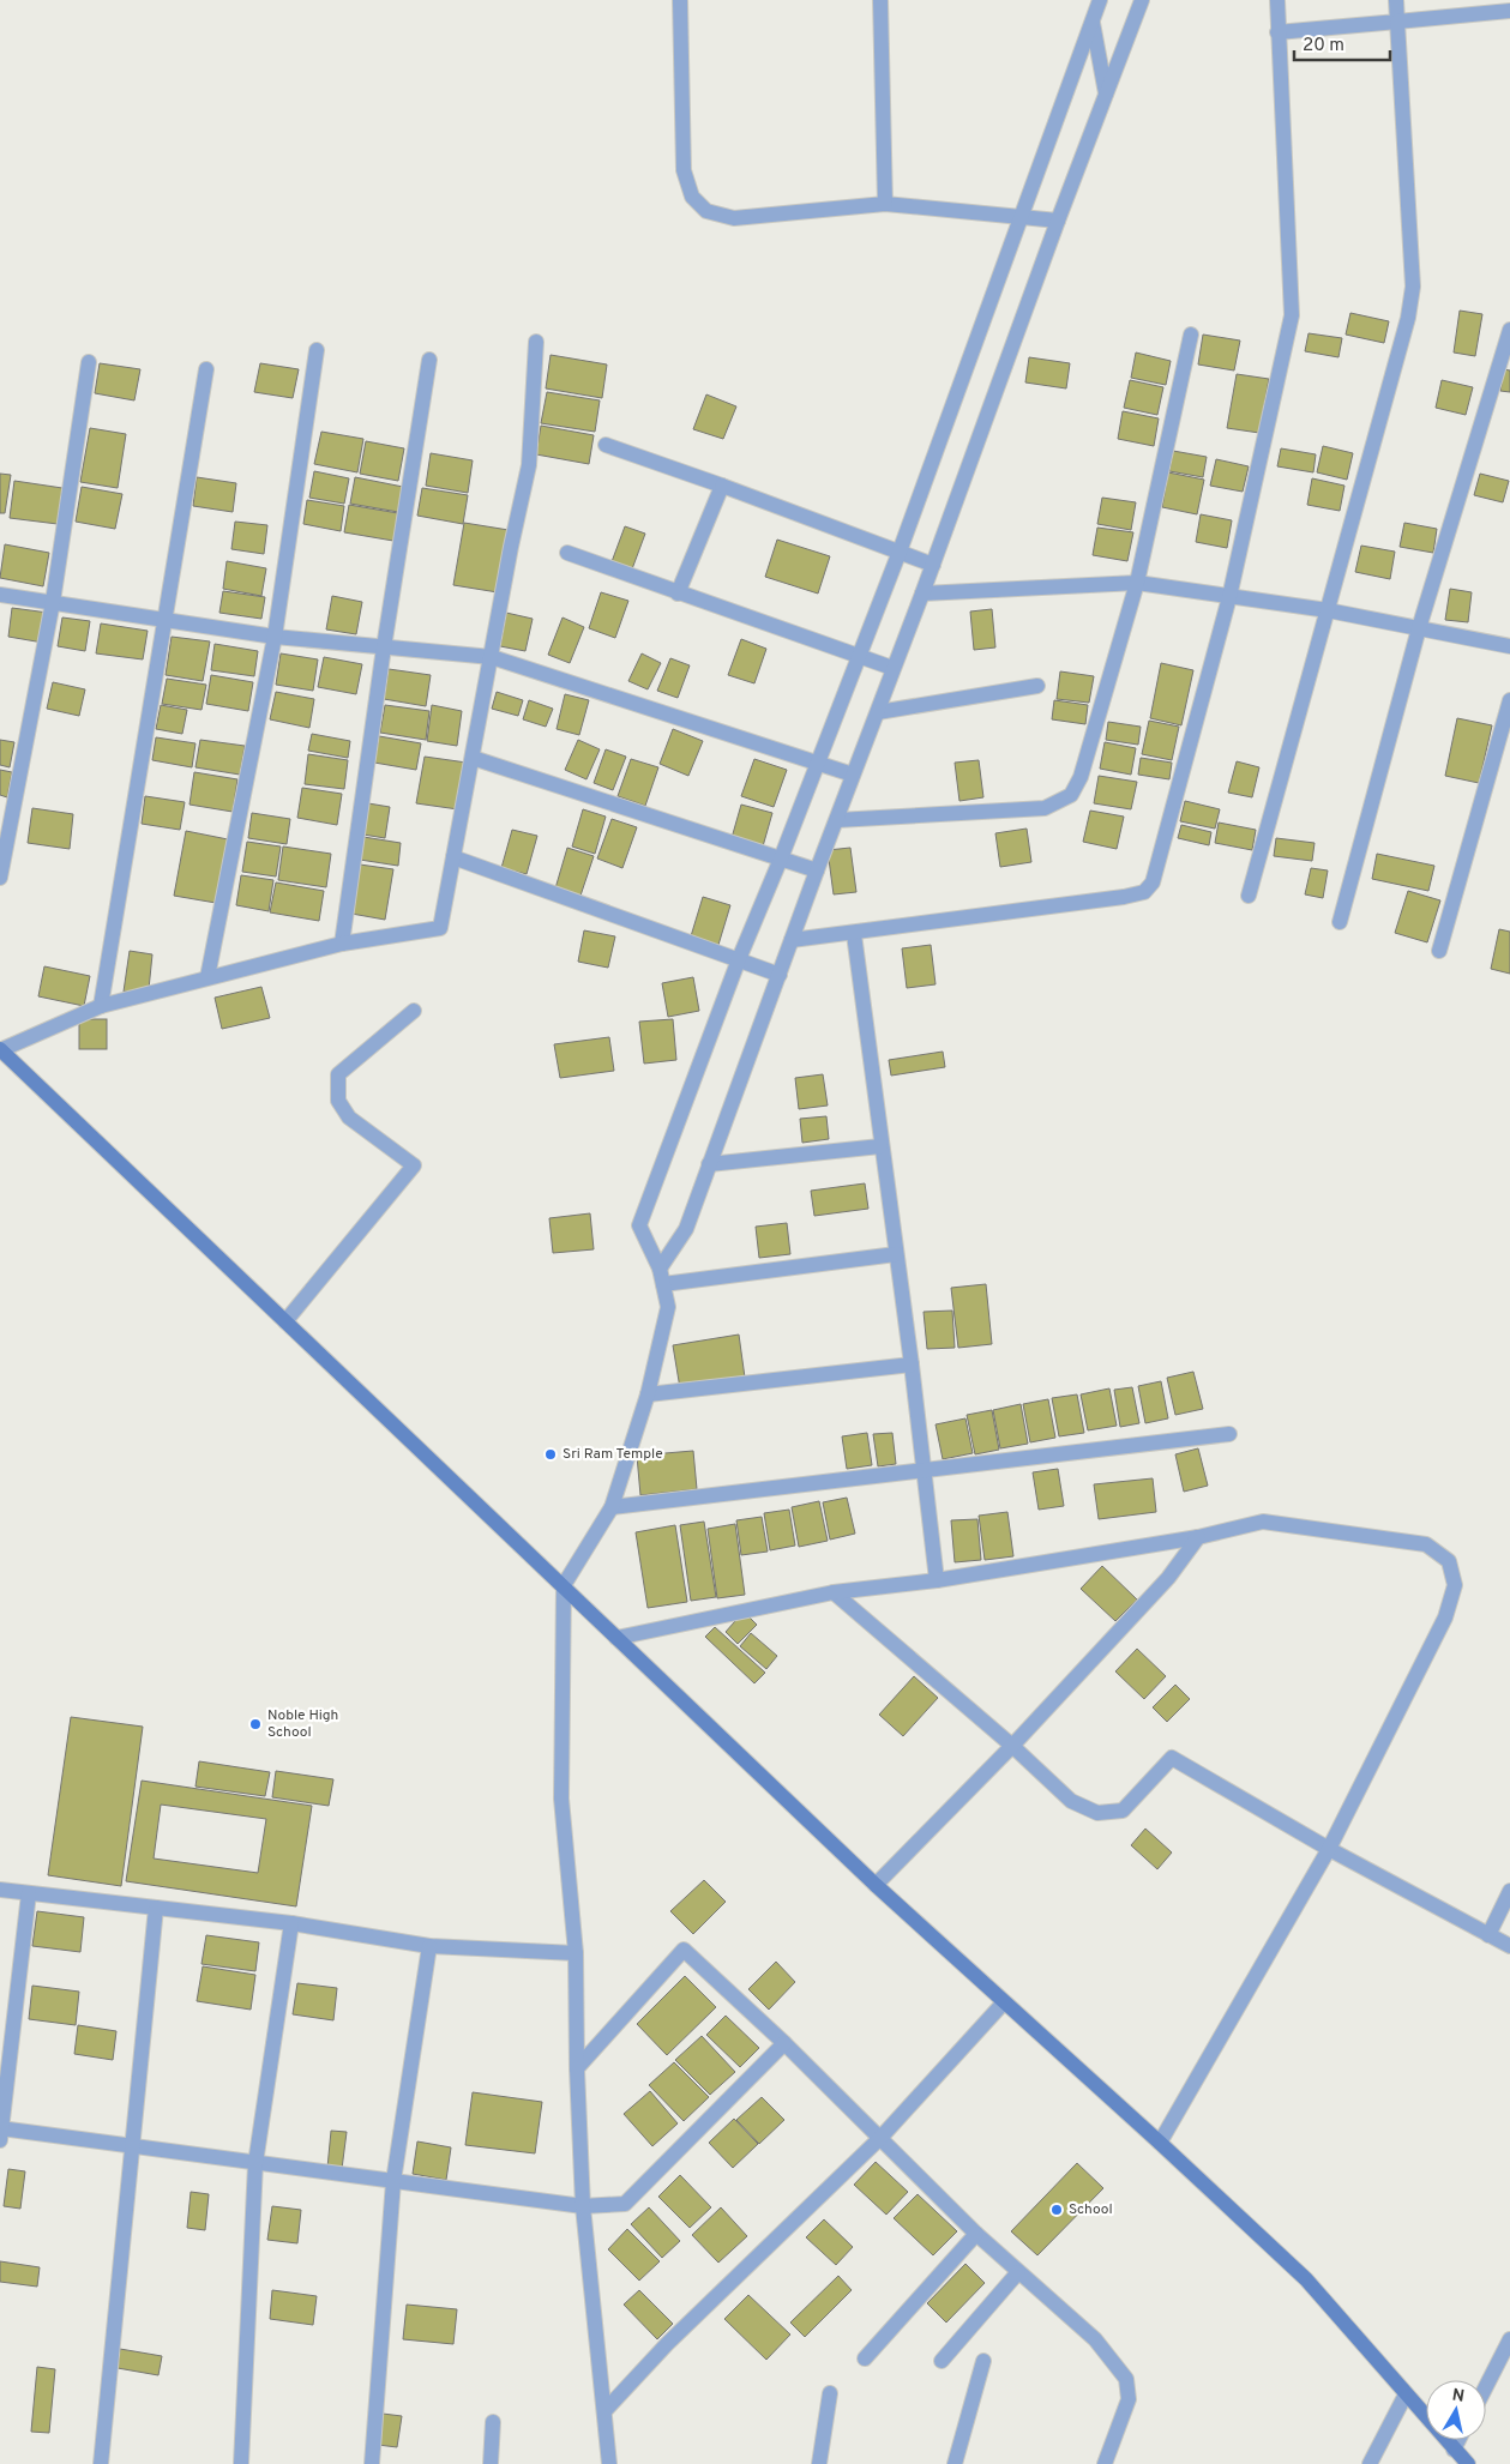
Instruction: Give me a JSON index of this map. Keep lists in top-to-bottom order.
{
  "places": ["Sri Ram Temple", "Noble High School", "School"],
  "scale_bar": "20 m",
  "north": "top"
}
